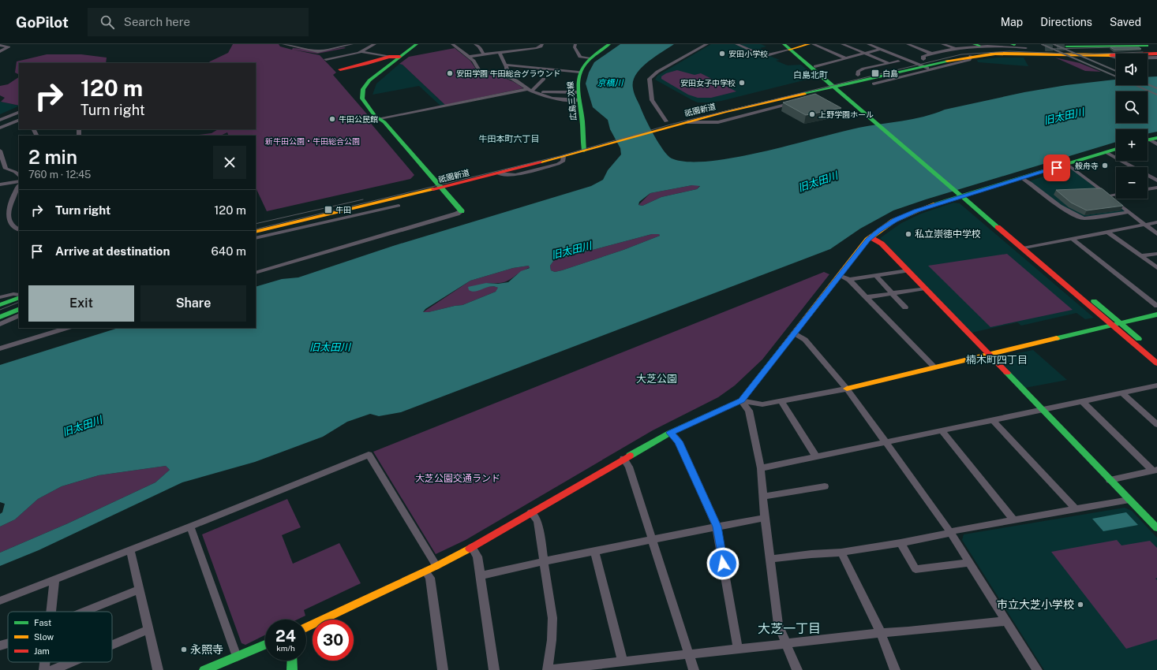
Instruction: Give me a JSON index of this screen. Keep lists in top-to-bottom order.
{
  "streets": {
    "main road": ["広島三次線", "祇園新道"]
  },
  "crossings": [
    ["広島三次線", "祇園新道"]
  ],
  "districts": [
    "白島北町",
    "牛田本町六丁目",
    "楠木町四丁目",
    "大芝公園",
    "大芝一丁目"
  ],
  "water": ["京橋川", "旧太田川"],
  "parks": ["新牛田公園・牛田総合公園", "大芝公園交通ランド"],
  "places": {
    "other": [
      "安田小学校",
      "安田学園 牛田総合グラウンド",
      "安田女子中学校",
      "上野学園ホール",
      "牛田公民館",
      "般舟寺",
      "私立崇徳中学校",
      "市立大芝小学校",
      "永照寺"
    ],
    "transit": ["白島", "牛田"]
  },
  "legend": ["Fast", "Slow", "Jam"],
  "page": {
    "header": "GoPilot",
    "search": "Search here",
    "nav": ["Map", "Directions", "Saved"],
    "map_buttons": ["+", "−"],
    "turn": ["120 m", "Turn right"],
    "heading": ["2 min", "760 m · 12:45"],
    "list": [
      {
        "name": "Turn right",
        "value": "120 m"
      },
      {
        "name": "Arrive at destination",
        "value": "640 m"
      }
    ],
    "buttons": ["Exit", "Share"],
    "speed": "24 km/h",
    "limit": "30"
  }
}
